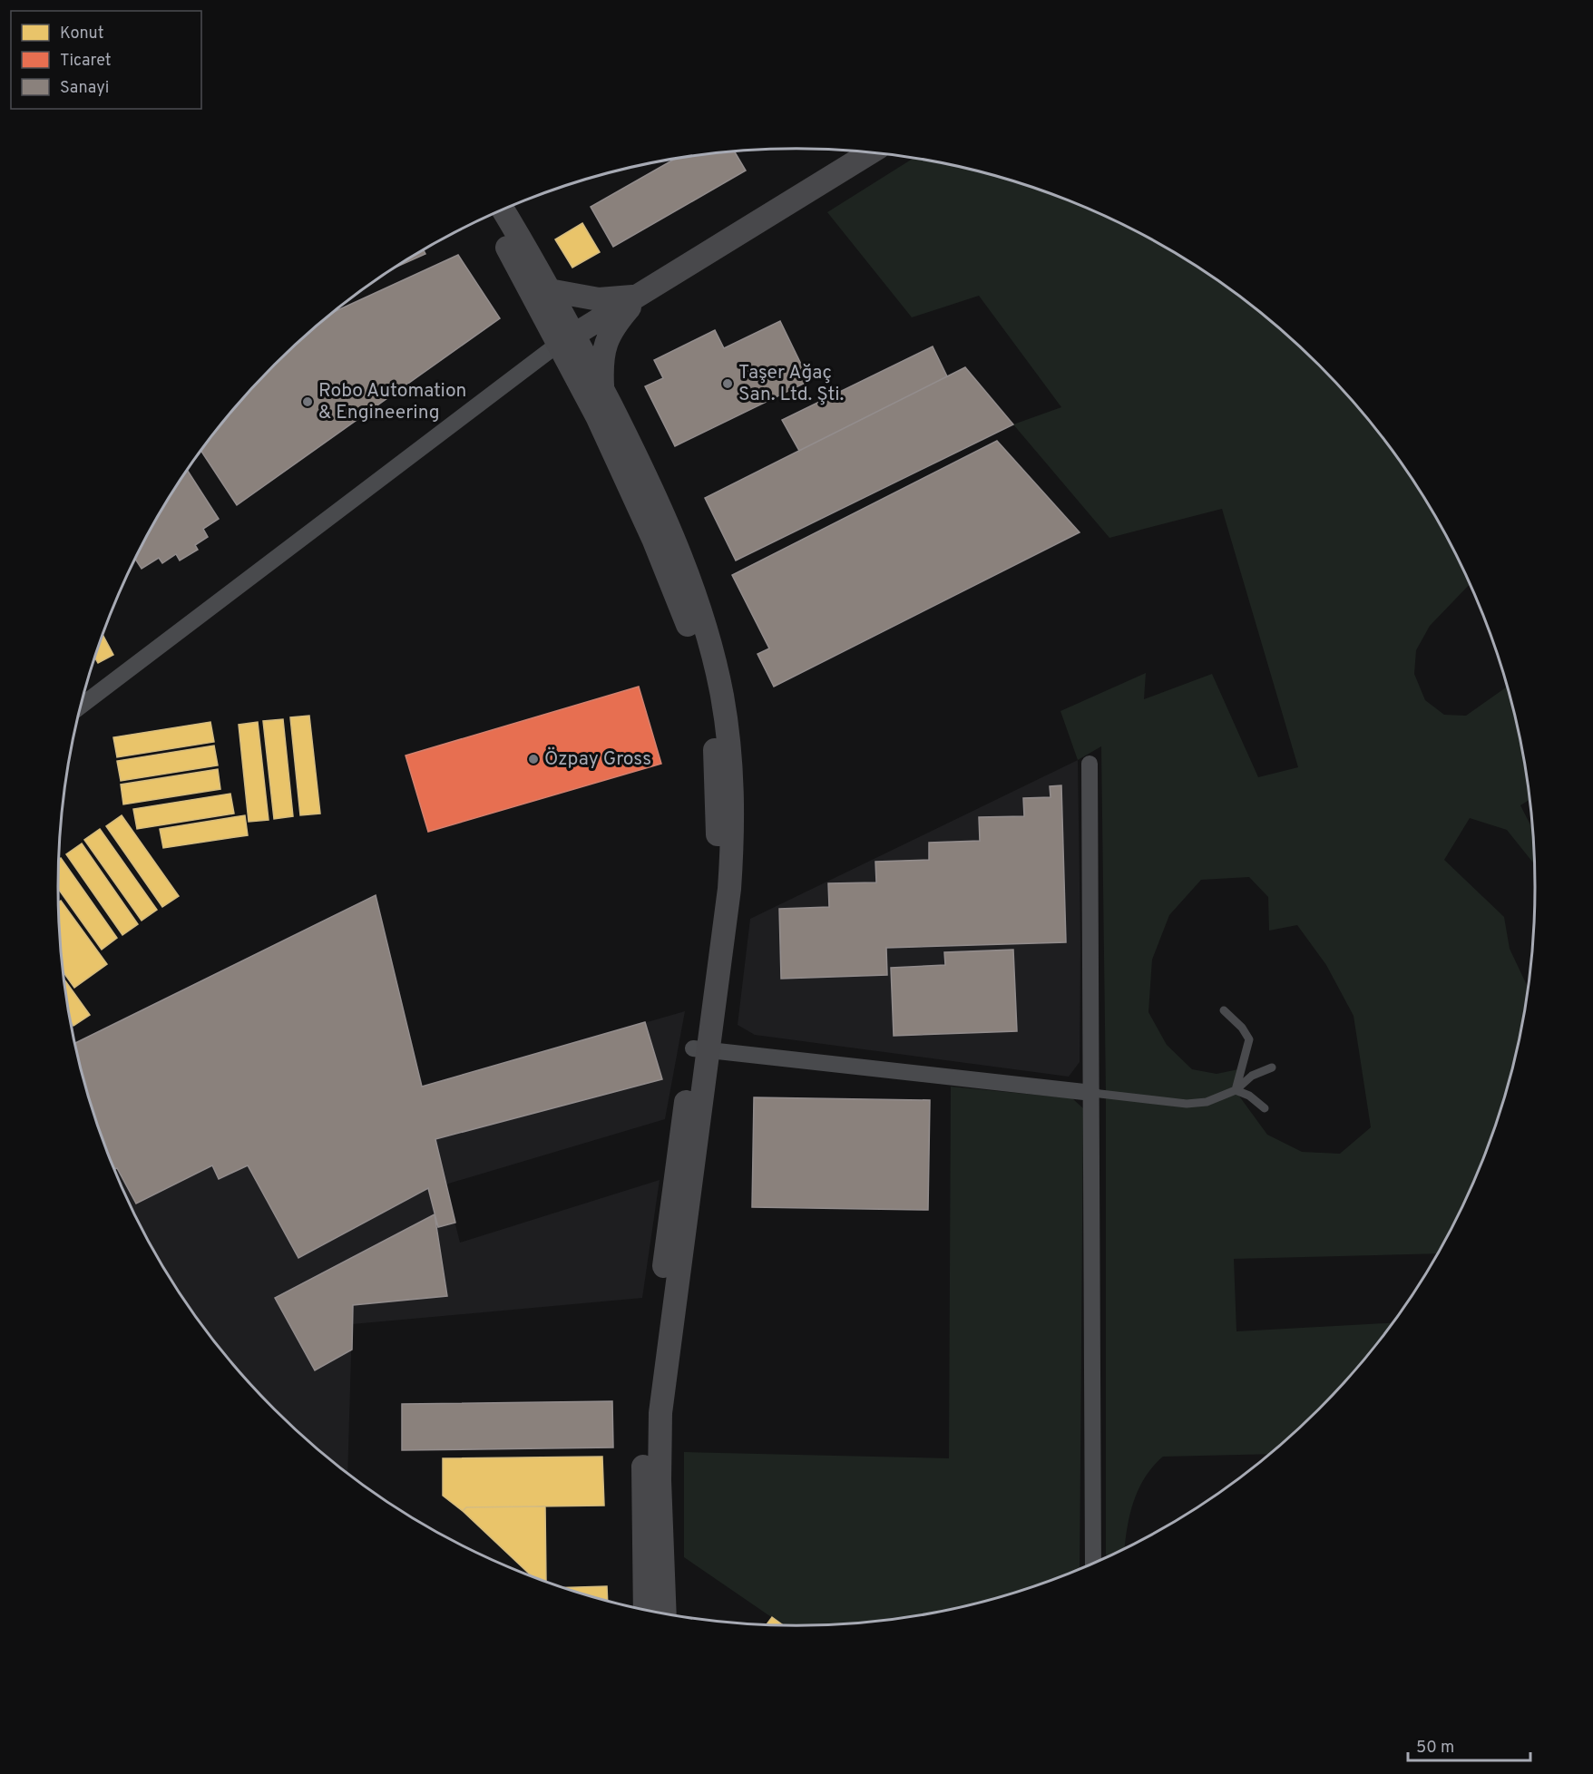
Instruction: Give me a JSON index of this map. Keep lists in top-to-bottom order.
{
  "places": ["Taşer Ağaç San. Ltd. Şti.", "Robo Automation & Engineering", "Özpay Gross"],
  "legend": ["Konut", "Ticaret", "Sanayi"],
  "scale_bar": "50 m"
}
